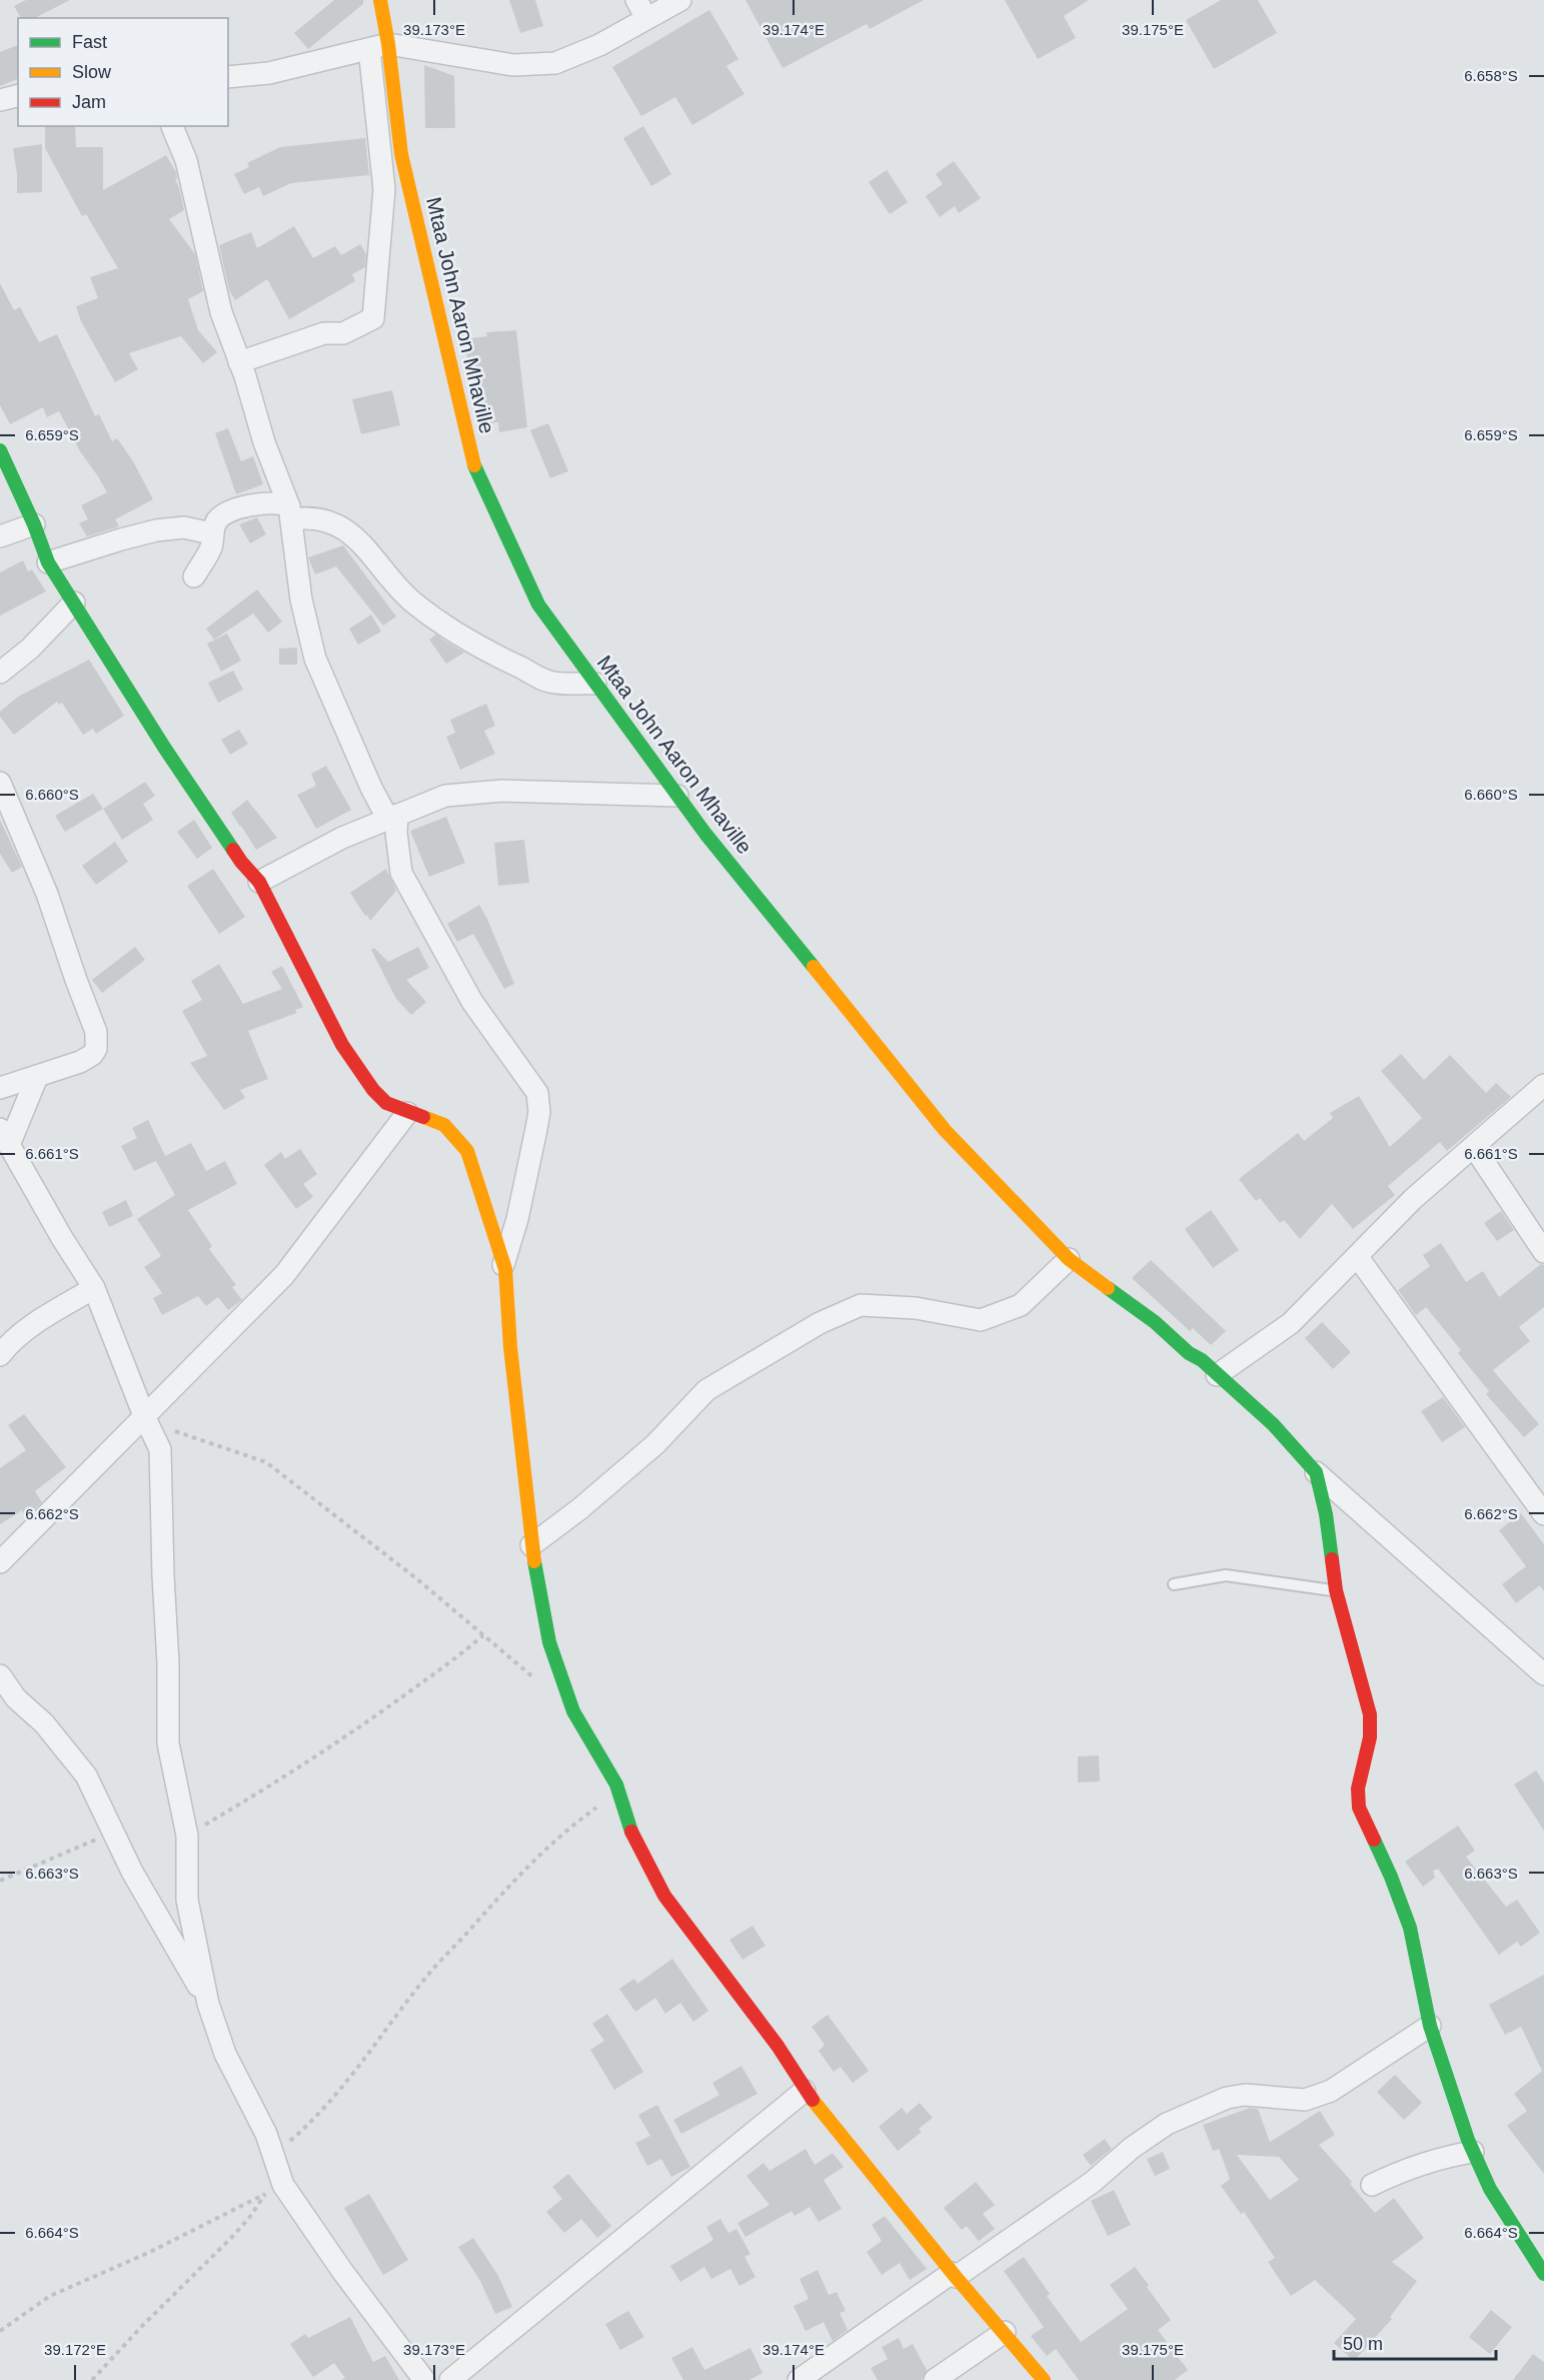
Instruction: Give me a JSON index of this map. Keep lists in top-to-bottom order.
{
  "streets": {
    "street": ["Mtaa John Aaron Mhaville"]
  },
  "legend": ["Fast", "Slow", "Jam"],
  "scale_bar": "50 m",
  "coordinates": [
    "39.173°E",
    "39.174°E",
    "39.175°E",
    "6.658°S",
    "6.659°S",
    "6.660°S",
    "6.661°S",
    "6.662°S",
    "6.663°S",
    "6.664°S",
    "39.172°E"
  ]
}
